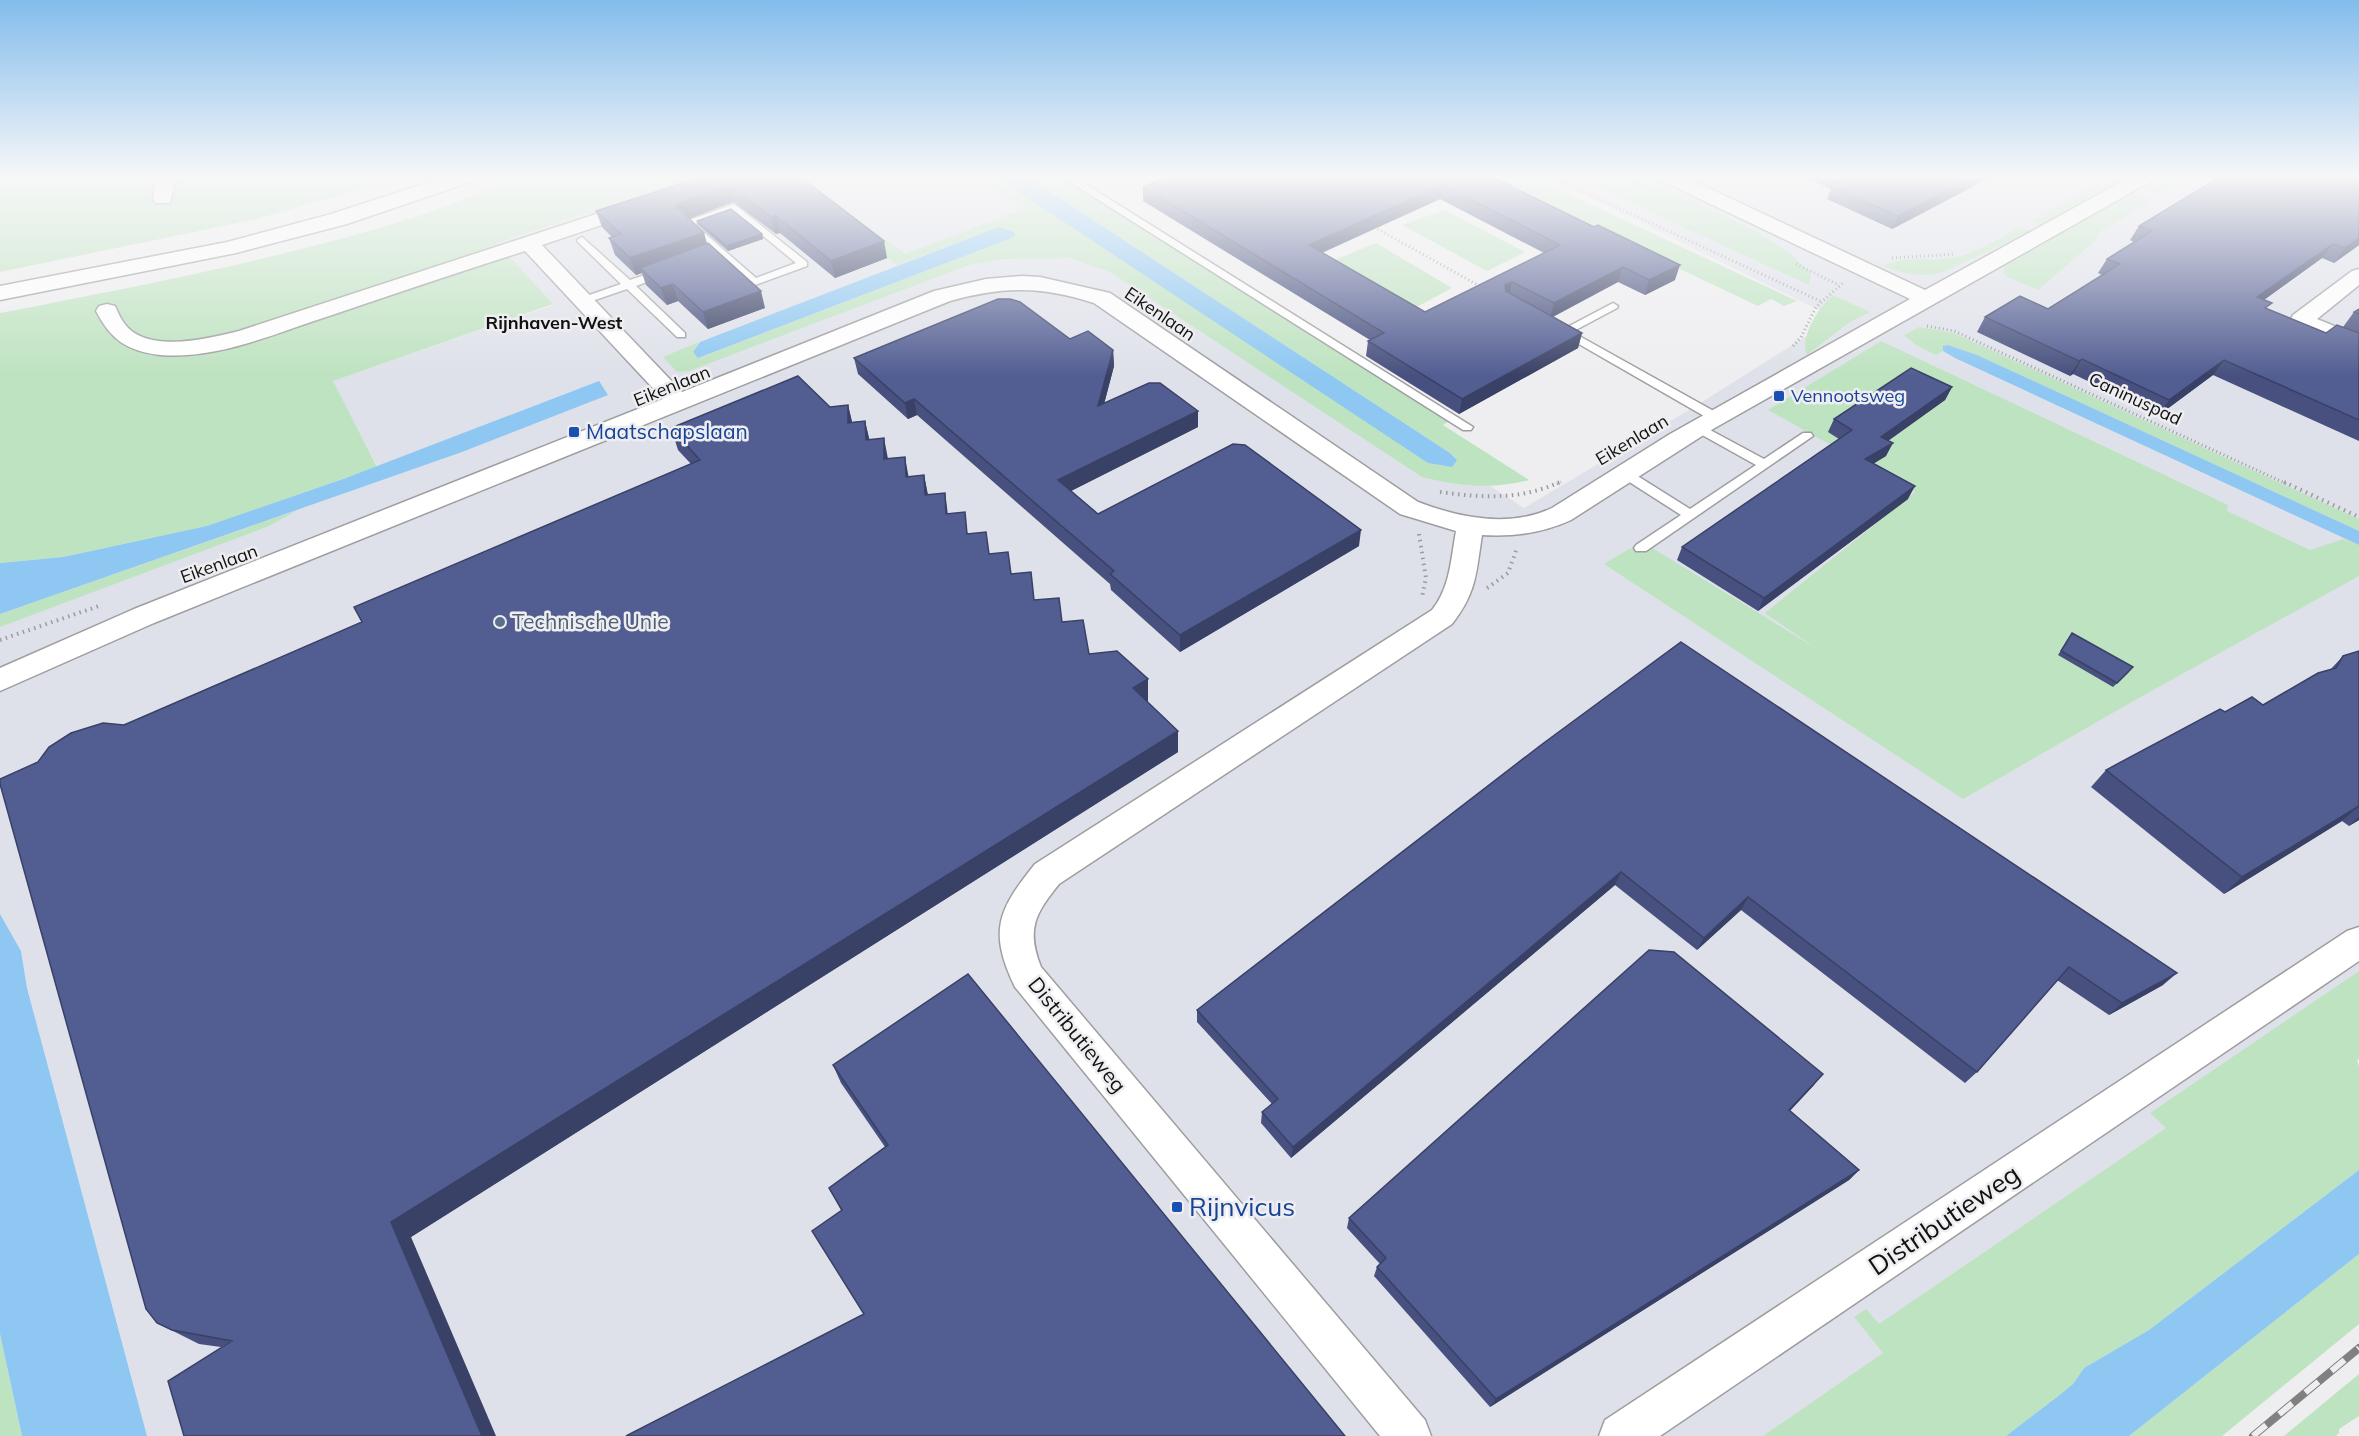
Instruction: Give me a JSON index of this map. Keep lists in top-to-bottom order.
{
  "streets": {
    "street": ["Eikenlaan", "Distributieweg"],
    "path": ["Caninuspad"]
  },
  "crossings": [
    ["Eikenlaan", "Caninuspad"],
    ["Eikenlaan", "Distributieweg"]
  ],
  "districts": ["Rijnhaven-West"],
  "places": {
    "transit": ["Vennootsweg", "Maatschapslaan", "Rijnvicus"],
    "other": ["Technische Unie"]
  }
}
